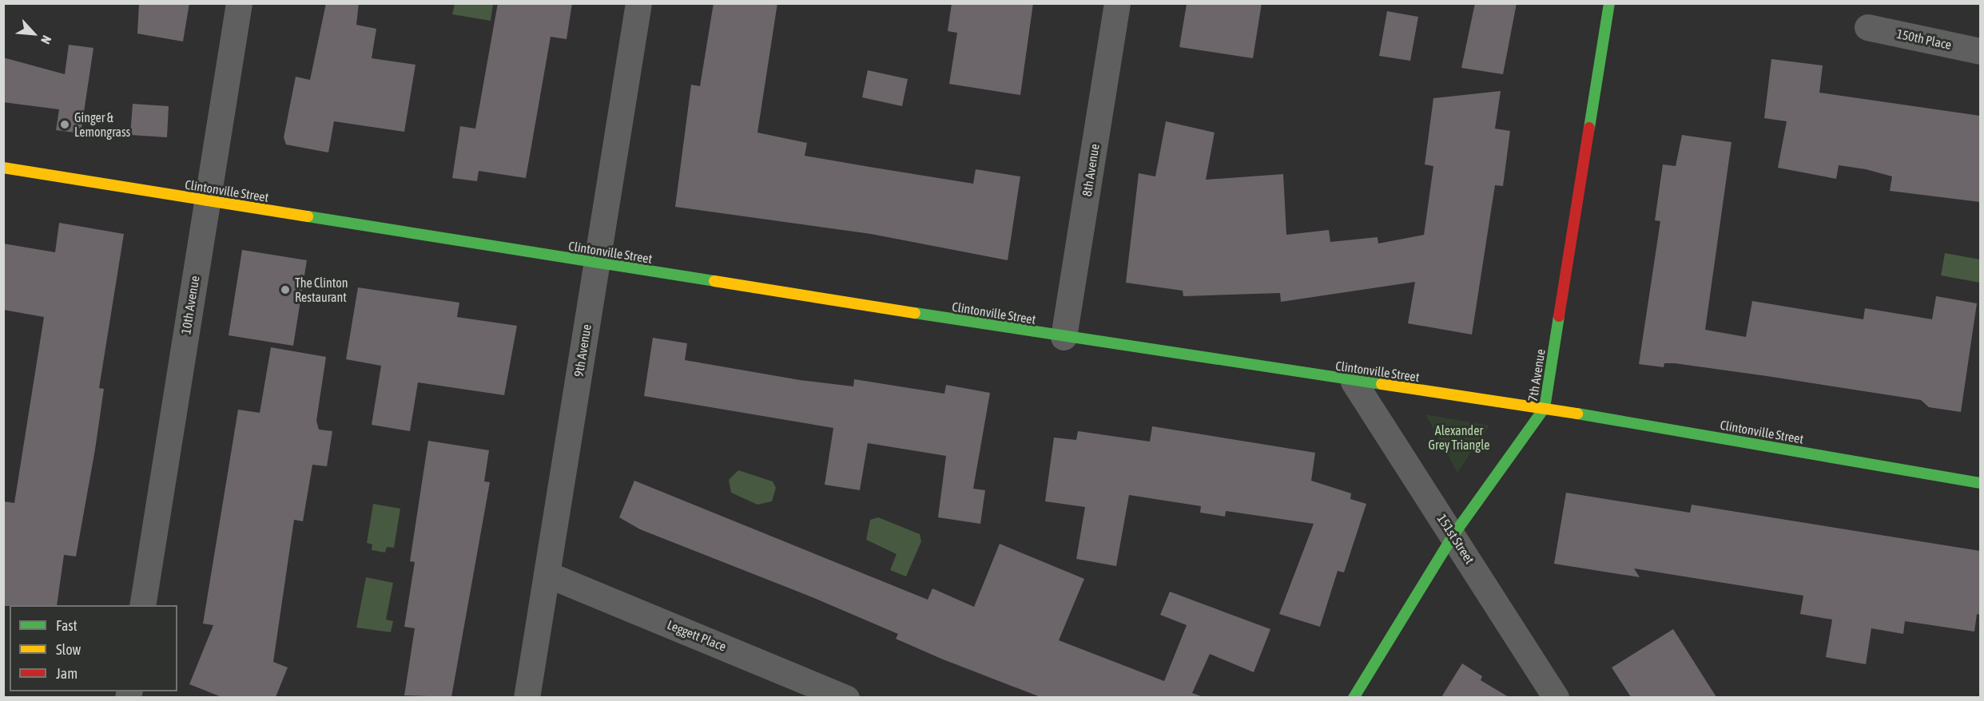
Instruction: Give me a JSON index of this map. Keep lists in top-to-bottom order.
{
  "streets": {
    "street": [
      "150th Place",
      "8th Avenue",
      "Clintonville Street",
      "10th Avenue",
      "9th Avenue",
      "7th Avenue",
      "151st Street",
      "Leggett Place"
    ]
  },
  "crossings": [
    ["8th Avenue", "Clintonville Street"],
    ["Clintonville Street", "10th Avenue"],
    ["Clintonville Street", "9th Avenue"],
    ["Clintonville Street", "7th Avenue"],
    ["Clintonville Street", "151st Street"],
    ["9th Avenue", "Leggett Place"],
    ["7th Avenue", "151st Street"]
  ],
  "parks": ["Alexander Grey Triangle"],
  "places": ["Ginger & Lemongrass", "The Clinton Restaurant"],
  "legend": ["Fast", "Slow", "Jam"],
  "north": "bottom right"
}
